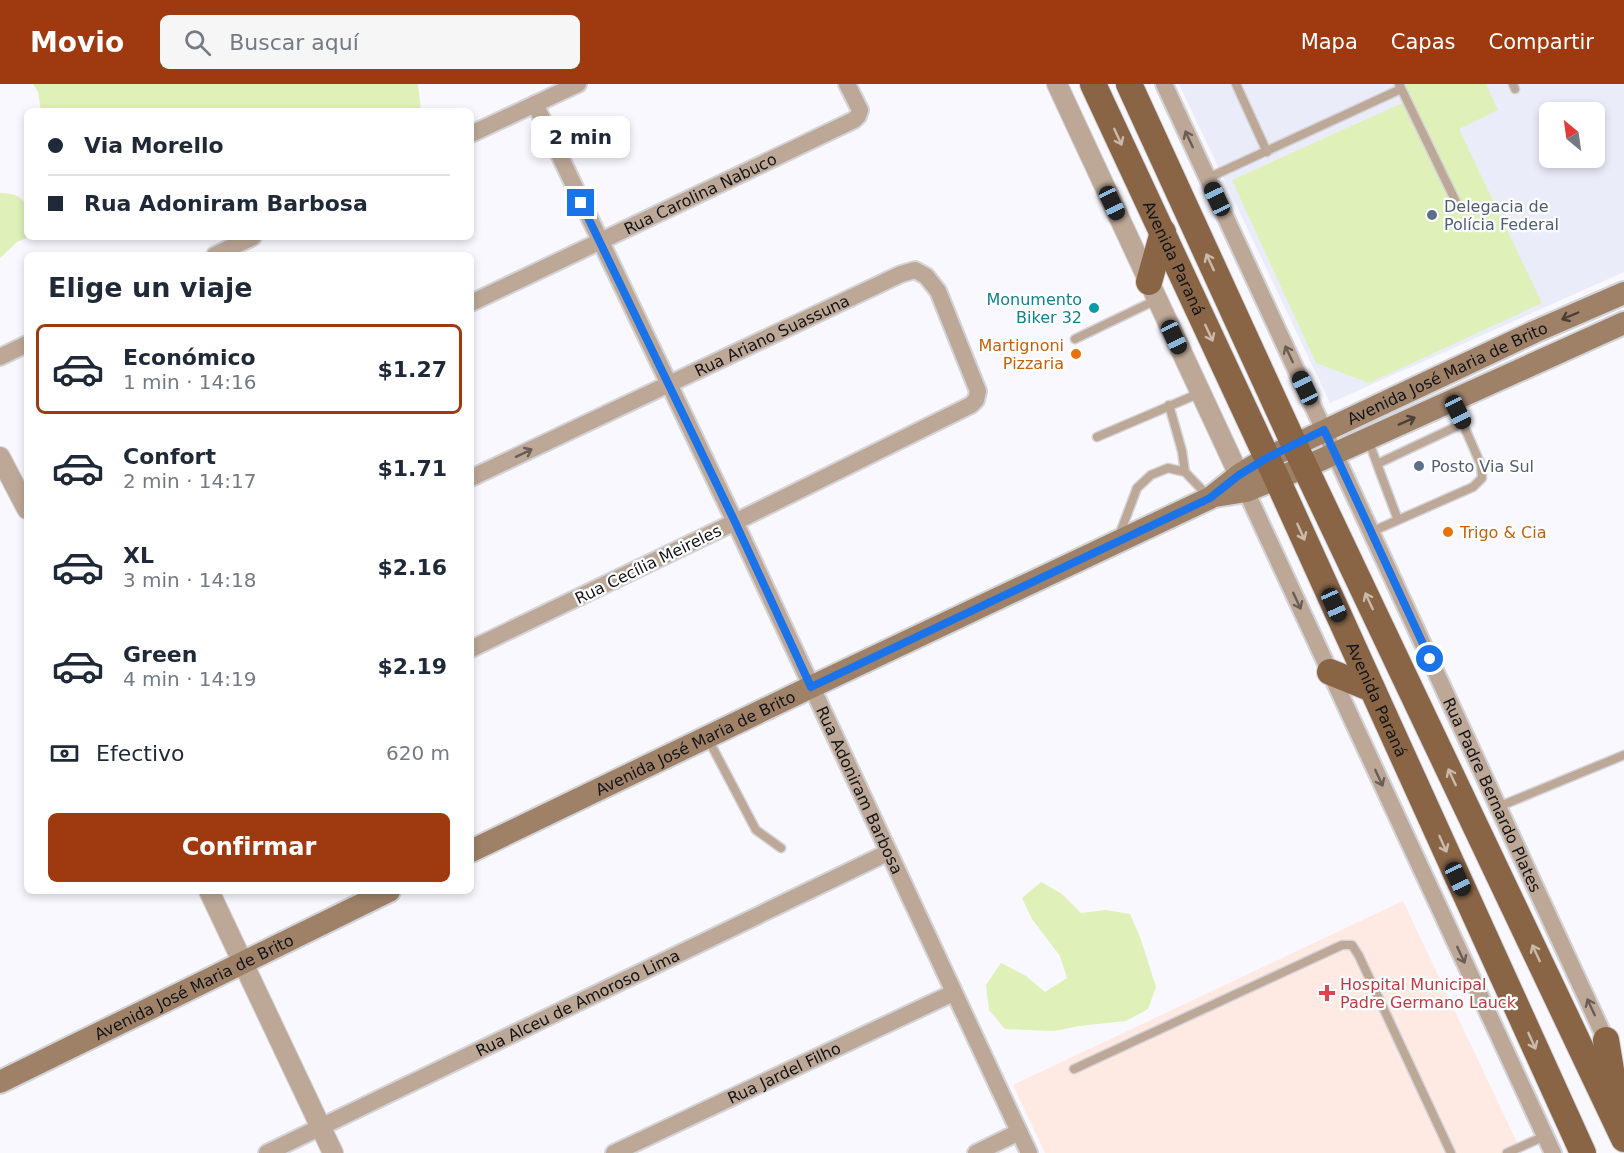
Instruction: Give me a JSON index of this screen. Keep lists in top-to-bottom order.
{
  "streets": {
    "main road": ["Avenida Paraná", "Avenida José Maria de Brito"],
    "street": [
      "Rua Carolina Nabuco",
      "Rua Ariano Suassuna",
      "Rua Cecília Meireles",
      "Rua Adoniram Barbosa",
      "Rua Padre Bernardo Plates",
      "Rua Alceu de Amoroso Lima",
      "Rua Jardel Filho"
    ]
  },
  "crossings": [
    ["Rua Carolina Nabuco", "Rua Adoniram Barbosa"],
    ["Avenida Paraná", "Avenida José Maria de Brito"],
    ["Rua Ariano Suassuna", "Rua Cecília Meireles"],
    ["Rua Ariano Suassuna", "Rua Adoniram Barbosa"],
    ["Avenida José Maria de Brito", "Rua Adoniram Barbosa"],
    ["Avenida José Maria de Brito", "Rua Padre Bernardo Plates"],
    ["Rua Cecília Meireles", "Rua Adoniram Barbosa"],
    ["Rua Adoniram Barbosa", "Rua Alceu de Amoroso Lima"],
    ["Rua Adoniram Barbosa", "Rua Jardel Filho"]
  ],
  "places": {
    "other": [
      "Delegacia de Polícia Federal",
      "Monumento Biker 32",
      "Martignoni Pizzaria",
      "Posto Via Sul",
      "Trigo & Cia"
    ],
    "health": ["Hospital Municipal Padre Germano Lauck"]
  },
  "north": "top left",
  "page": {
    "header": "Movio",
    "search": "Buscar aquí",
    "nav": ["Mapa", "Capas", "Compartir"],
    "banner": ["Via Morello", "Rua Adoniram Barbosa"],
    "bubble": "2 min",
    "heading": "Elige un viaje",
    "list": [
      {
        "name": "Económico",
        "note": "1 min · 14:16",
        "value": "$1.27"
      },
      {
        "name": "Confort",
        "note": "2 min · 14:17",
        "value": "$1.71"
      },
      {
        "name": "XL",
        "note": "3 min · 14:18",
        "value": "$2.16"
      },
      {
        "name": "Green",
        "note": "4 min · 14:19",
        "value": "$2.19"
      }
    ],
    "pay": ["Efectivo", "620 m"],
    "buttons": "Confirmar"
  }
}
